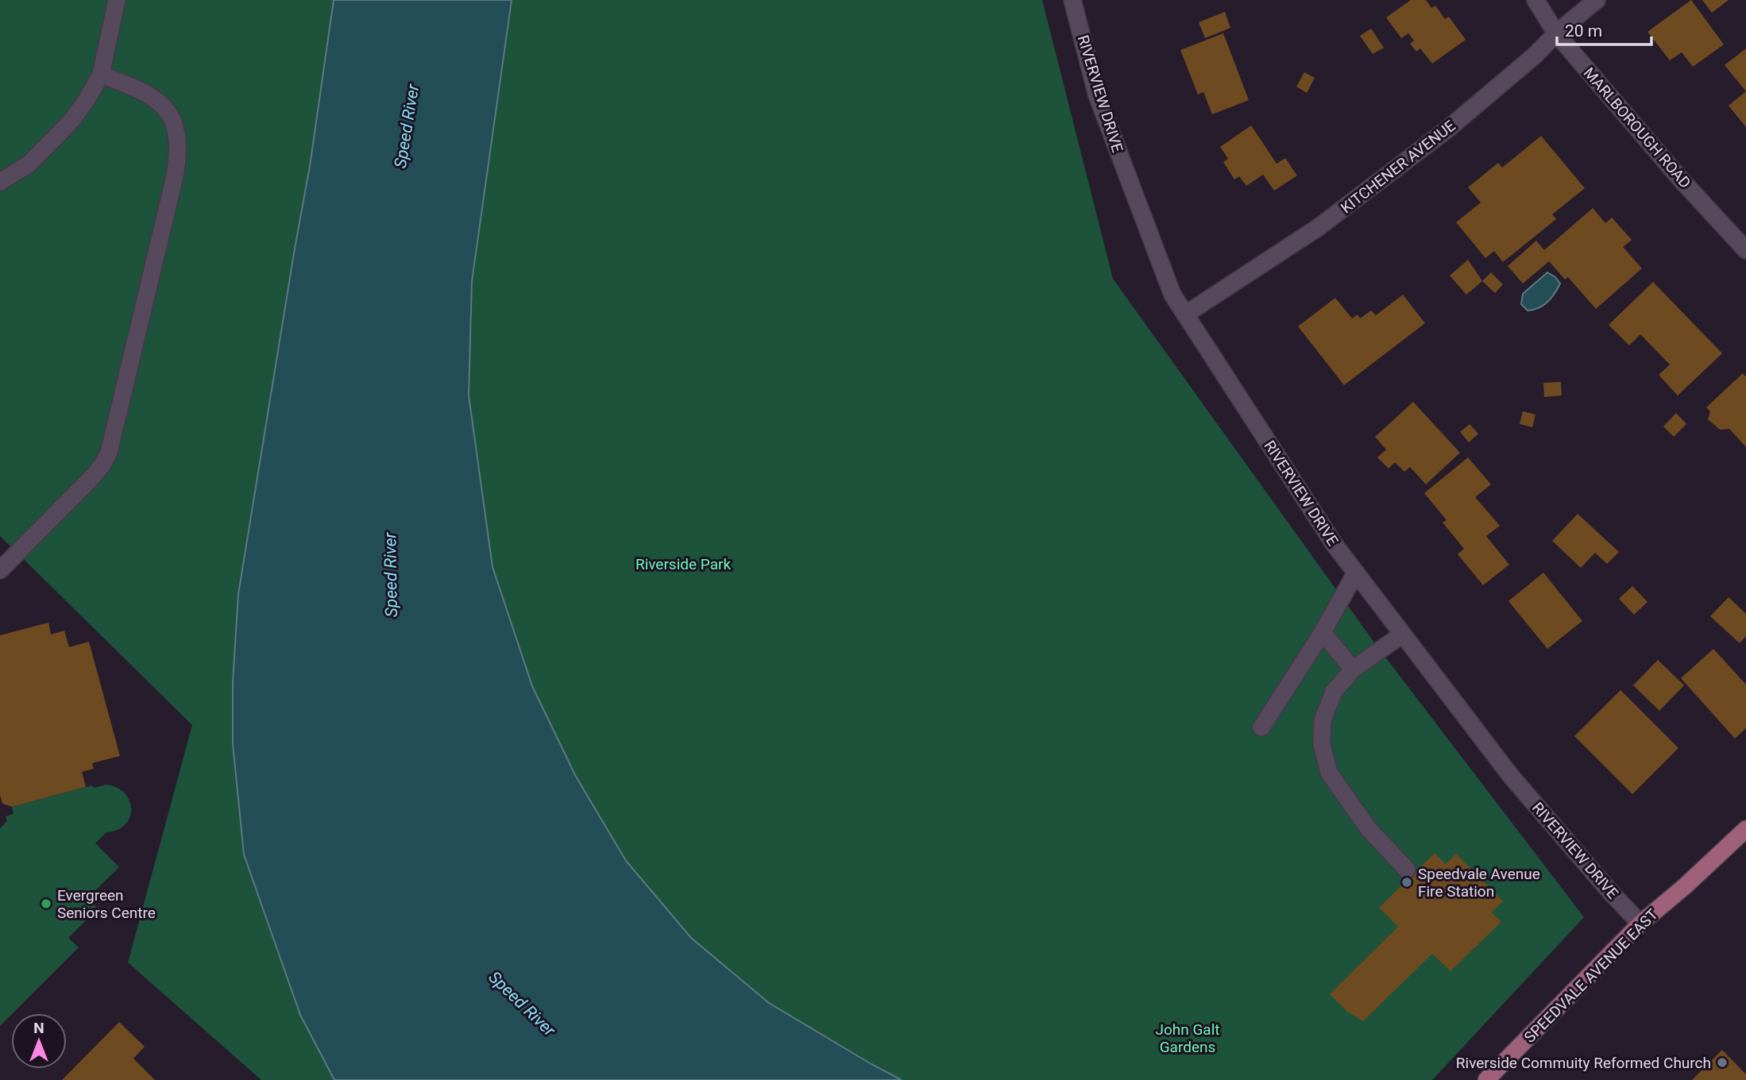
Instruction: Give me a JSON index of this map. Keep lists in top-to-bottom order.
{
  "streets": {
    "main road": ["SPEEDVALE AVENUE EAST"],
    "street": ["RIVERVIEW DRIVE", "MARLBOROUGH ROAD", "KITCHENER AVENUE"]
  },
  "crossings": [
    ["RIVERVIEW DRIVE", "KITCHENER AVENUE"],
    ["RIVERVIEW DRIVE", "SPEEDVALE AVENUE EAST"],
    ["MARLBOROUGH ROAD", "KITCHENER AVENUE"]
  ],
  "water": ["Speed River"],
  "parks": ["Riverside Park", "John Galt Gardens"],
  "places": ["Speedvale Avenue Fire Station", "Evergreen Seniors Centre", "Riverside Commuity Reformed Church"],
  "scale_bar": "20 m",
  "north": "top"
}
